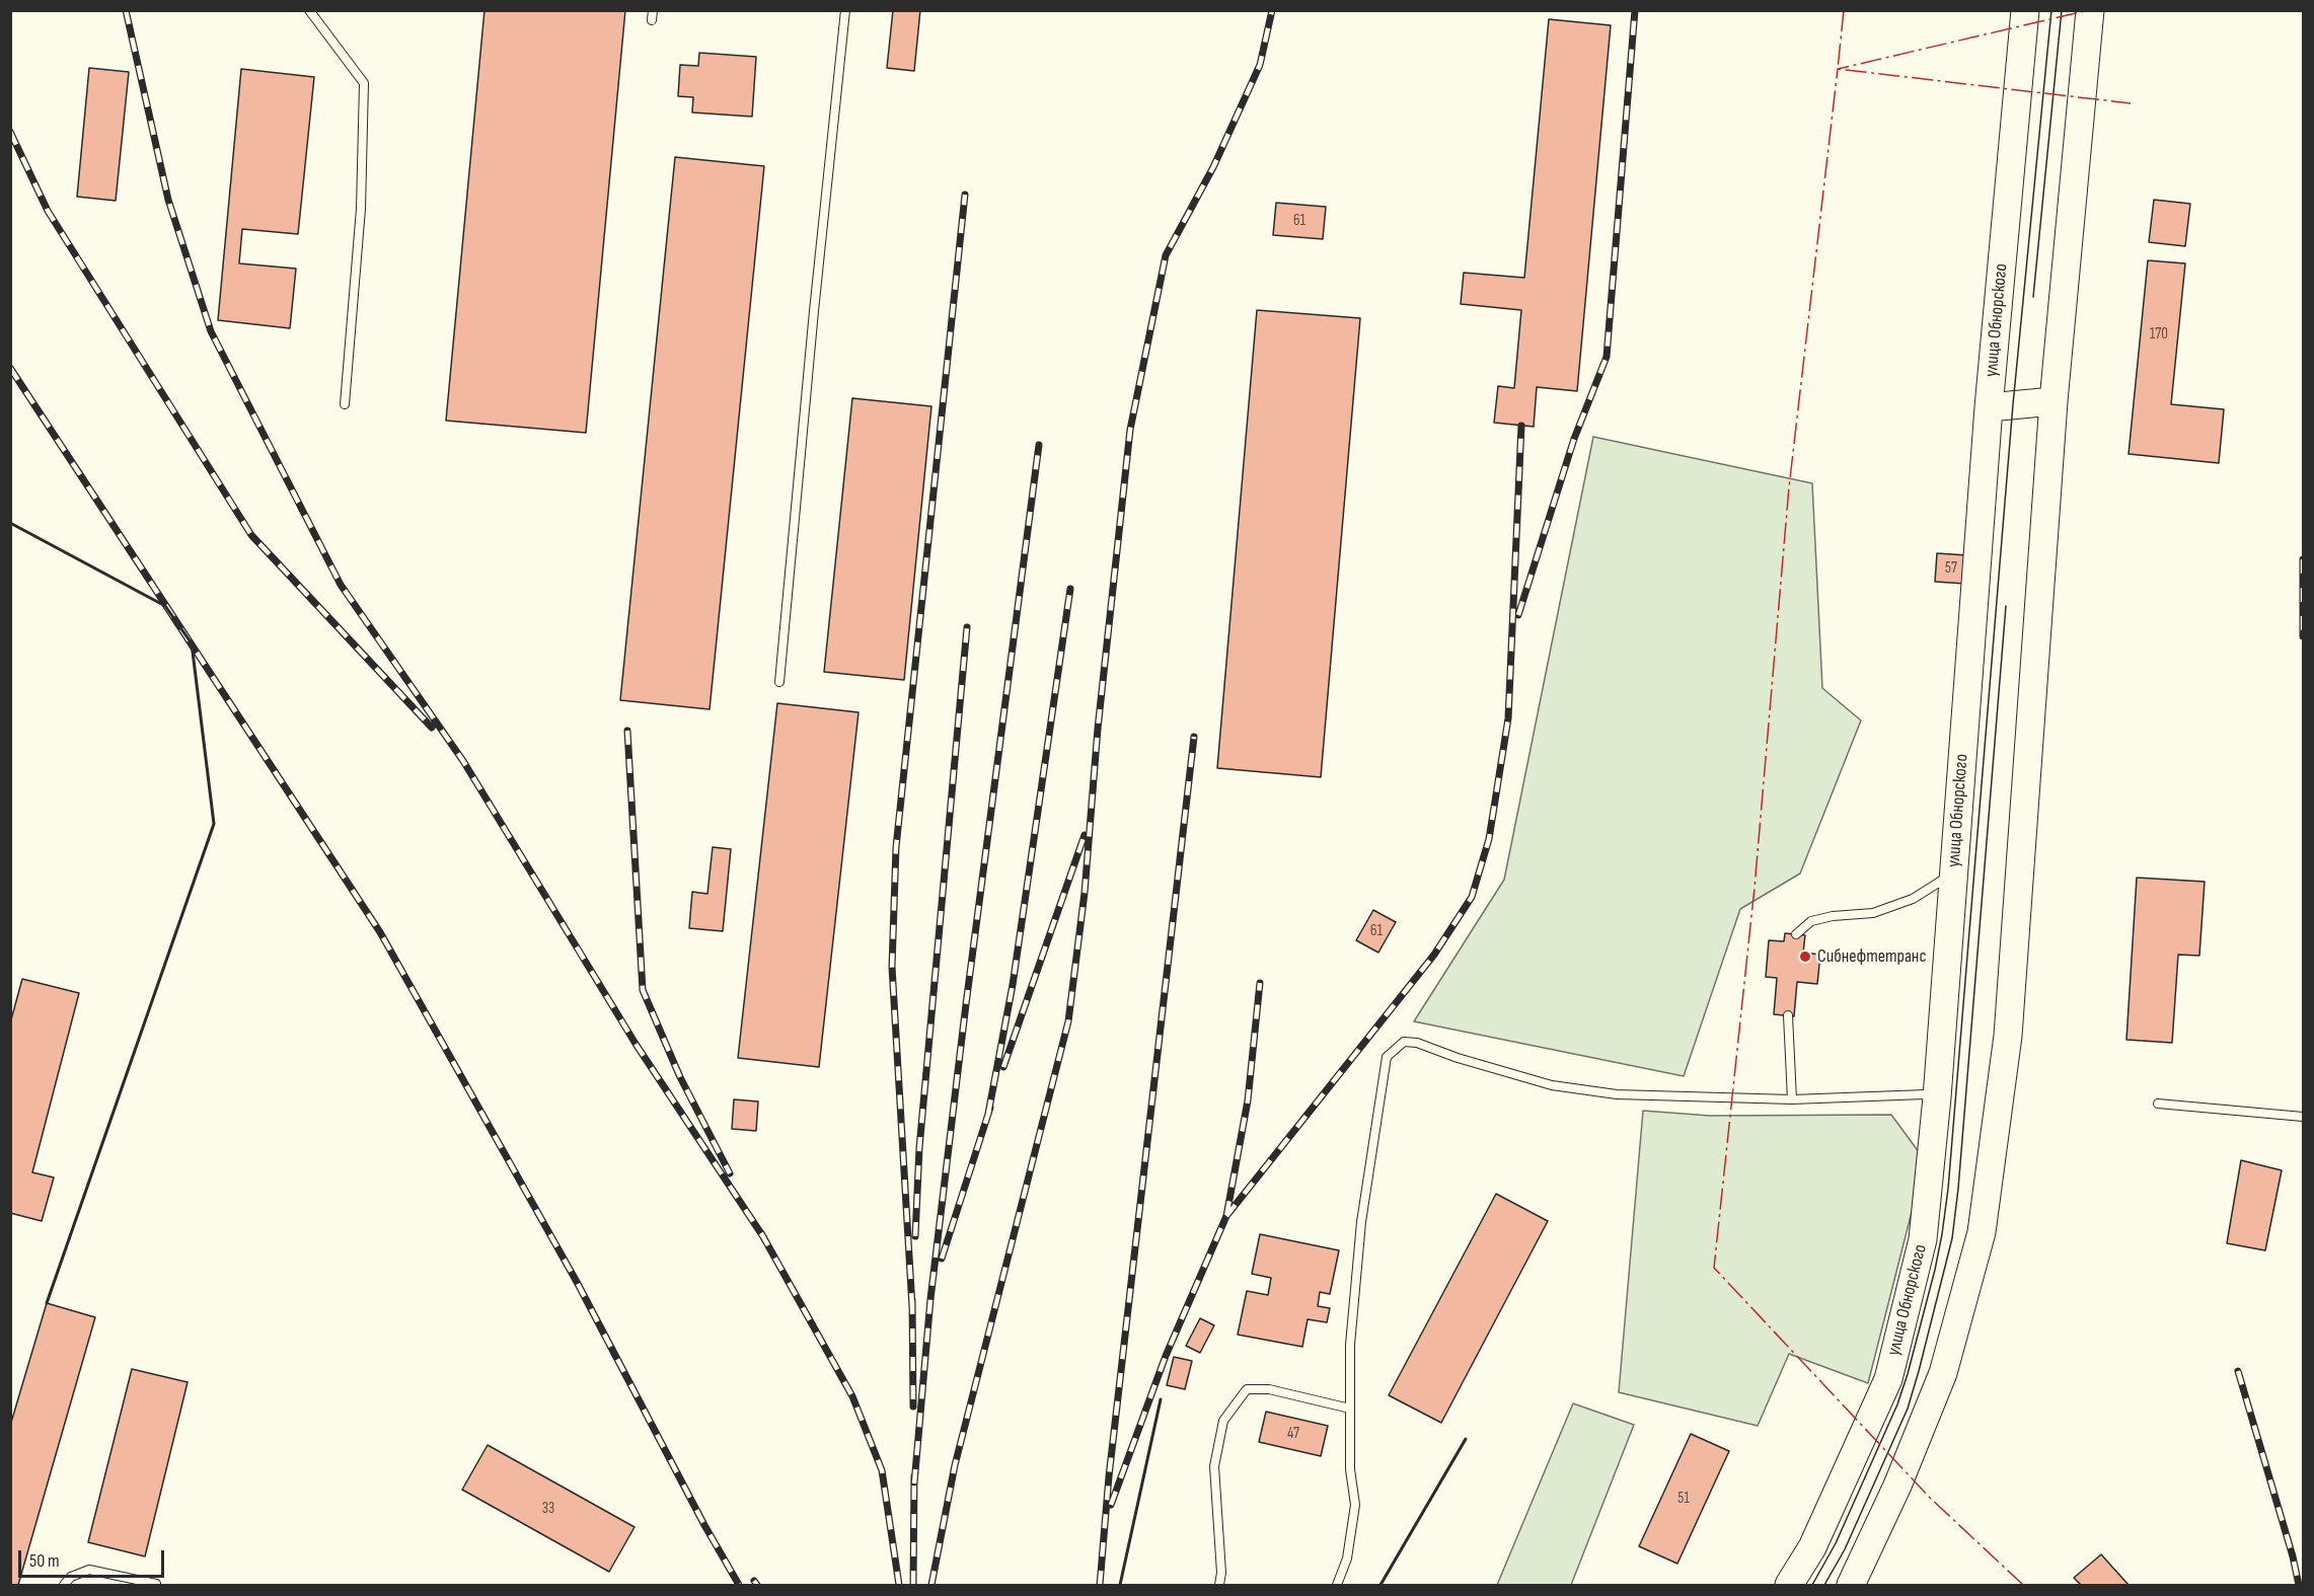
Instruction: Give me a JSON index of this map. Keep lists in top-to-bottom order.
{
  "streets": {
    "main road": ["улица Обнорского"]
  },
  "places": ["Сибнефтетранс"],
  "house_numbers": [
    "61",
    "170",
    "57",
    "61",
    "47",
    "51",
    "33"
  ],
  "scale_bar": "50 m"
}
